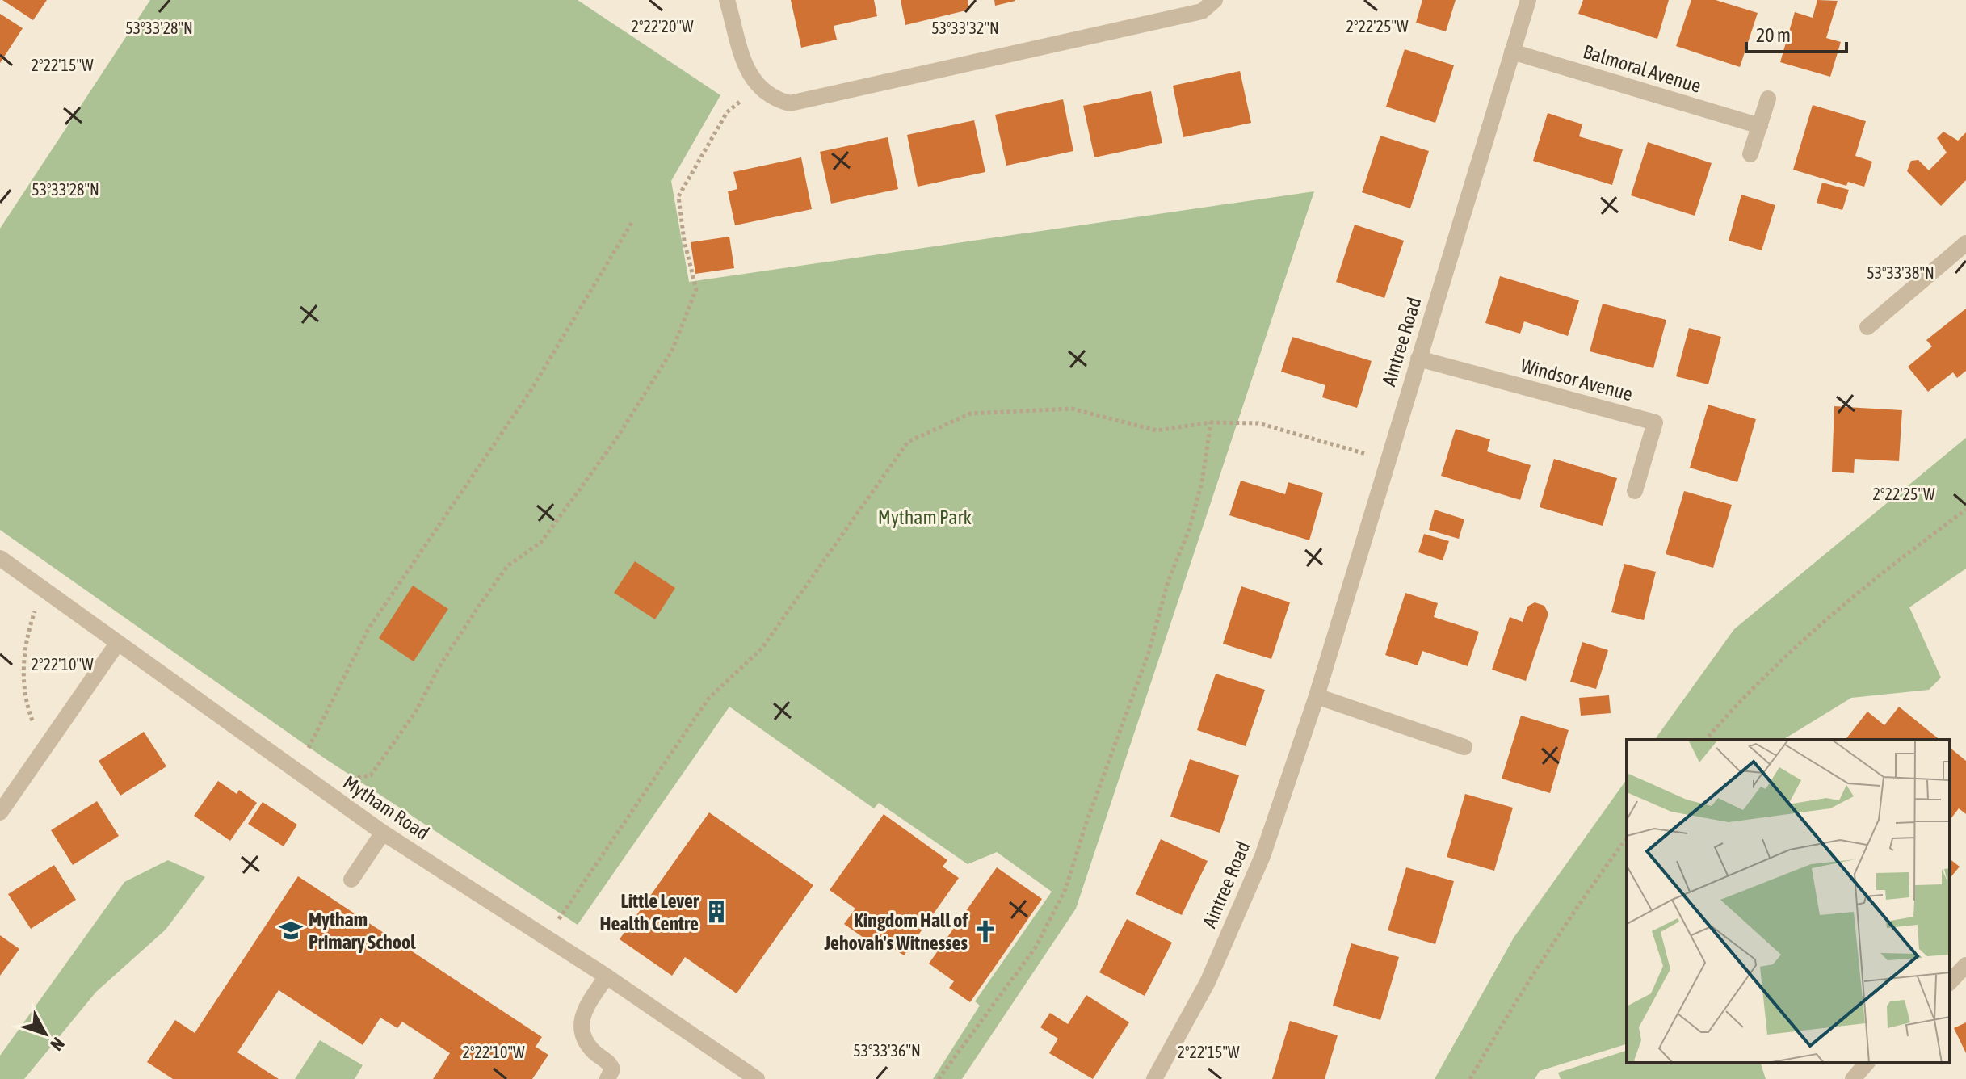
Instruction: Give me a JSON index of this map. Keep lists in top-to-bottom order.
{
  "streets": {
    "street": [
      "Balmoral Avenue",
      "Aintree Road",
      "Windsor Avenue",
      "Mytham Road"
    ]
  },
  "crossings": [
    ["Balmoral Avenue", "Aintree Road"],
    ["Aintree Road", "Windsor Avenue"]
  ],
  "parks": ["Mytham Park"],
  "places": {
    "building": ["Little Lever Health Centre"],
    "school or university": ["Mytham Primary School"],
    "church": ["Kingdom Hall of Jehovah's Witnesses"]
  },
  "scale_bar": "20 m",
  "north": "bottom right",
  "coordinates": [
    "2°22'20\"W",
    "2°22'25\"W",
    "53°33'28\"N",
    "53°33'32\"N",
    "2°22'15\"W",
    "53°33'38\"N",
    "2°22'10\"W",
    "53°33'36\"N"
  ]
}
